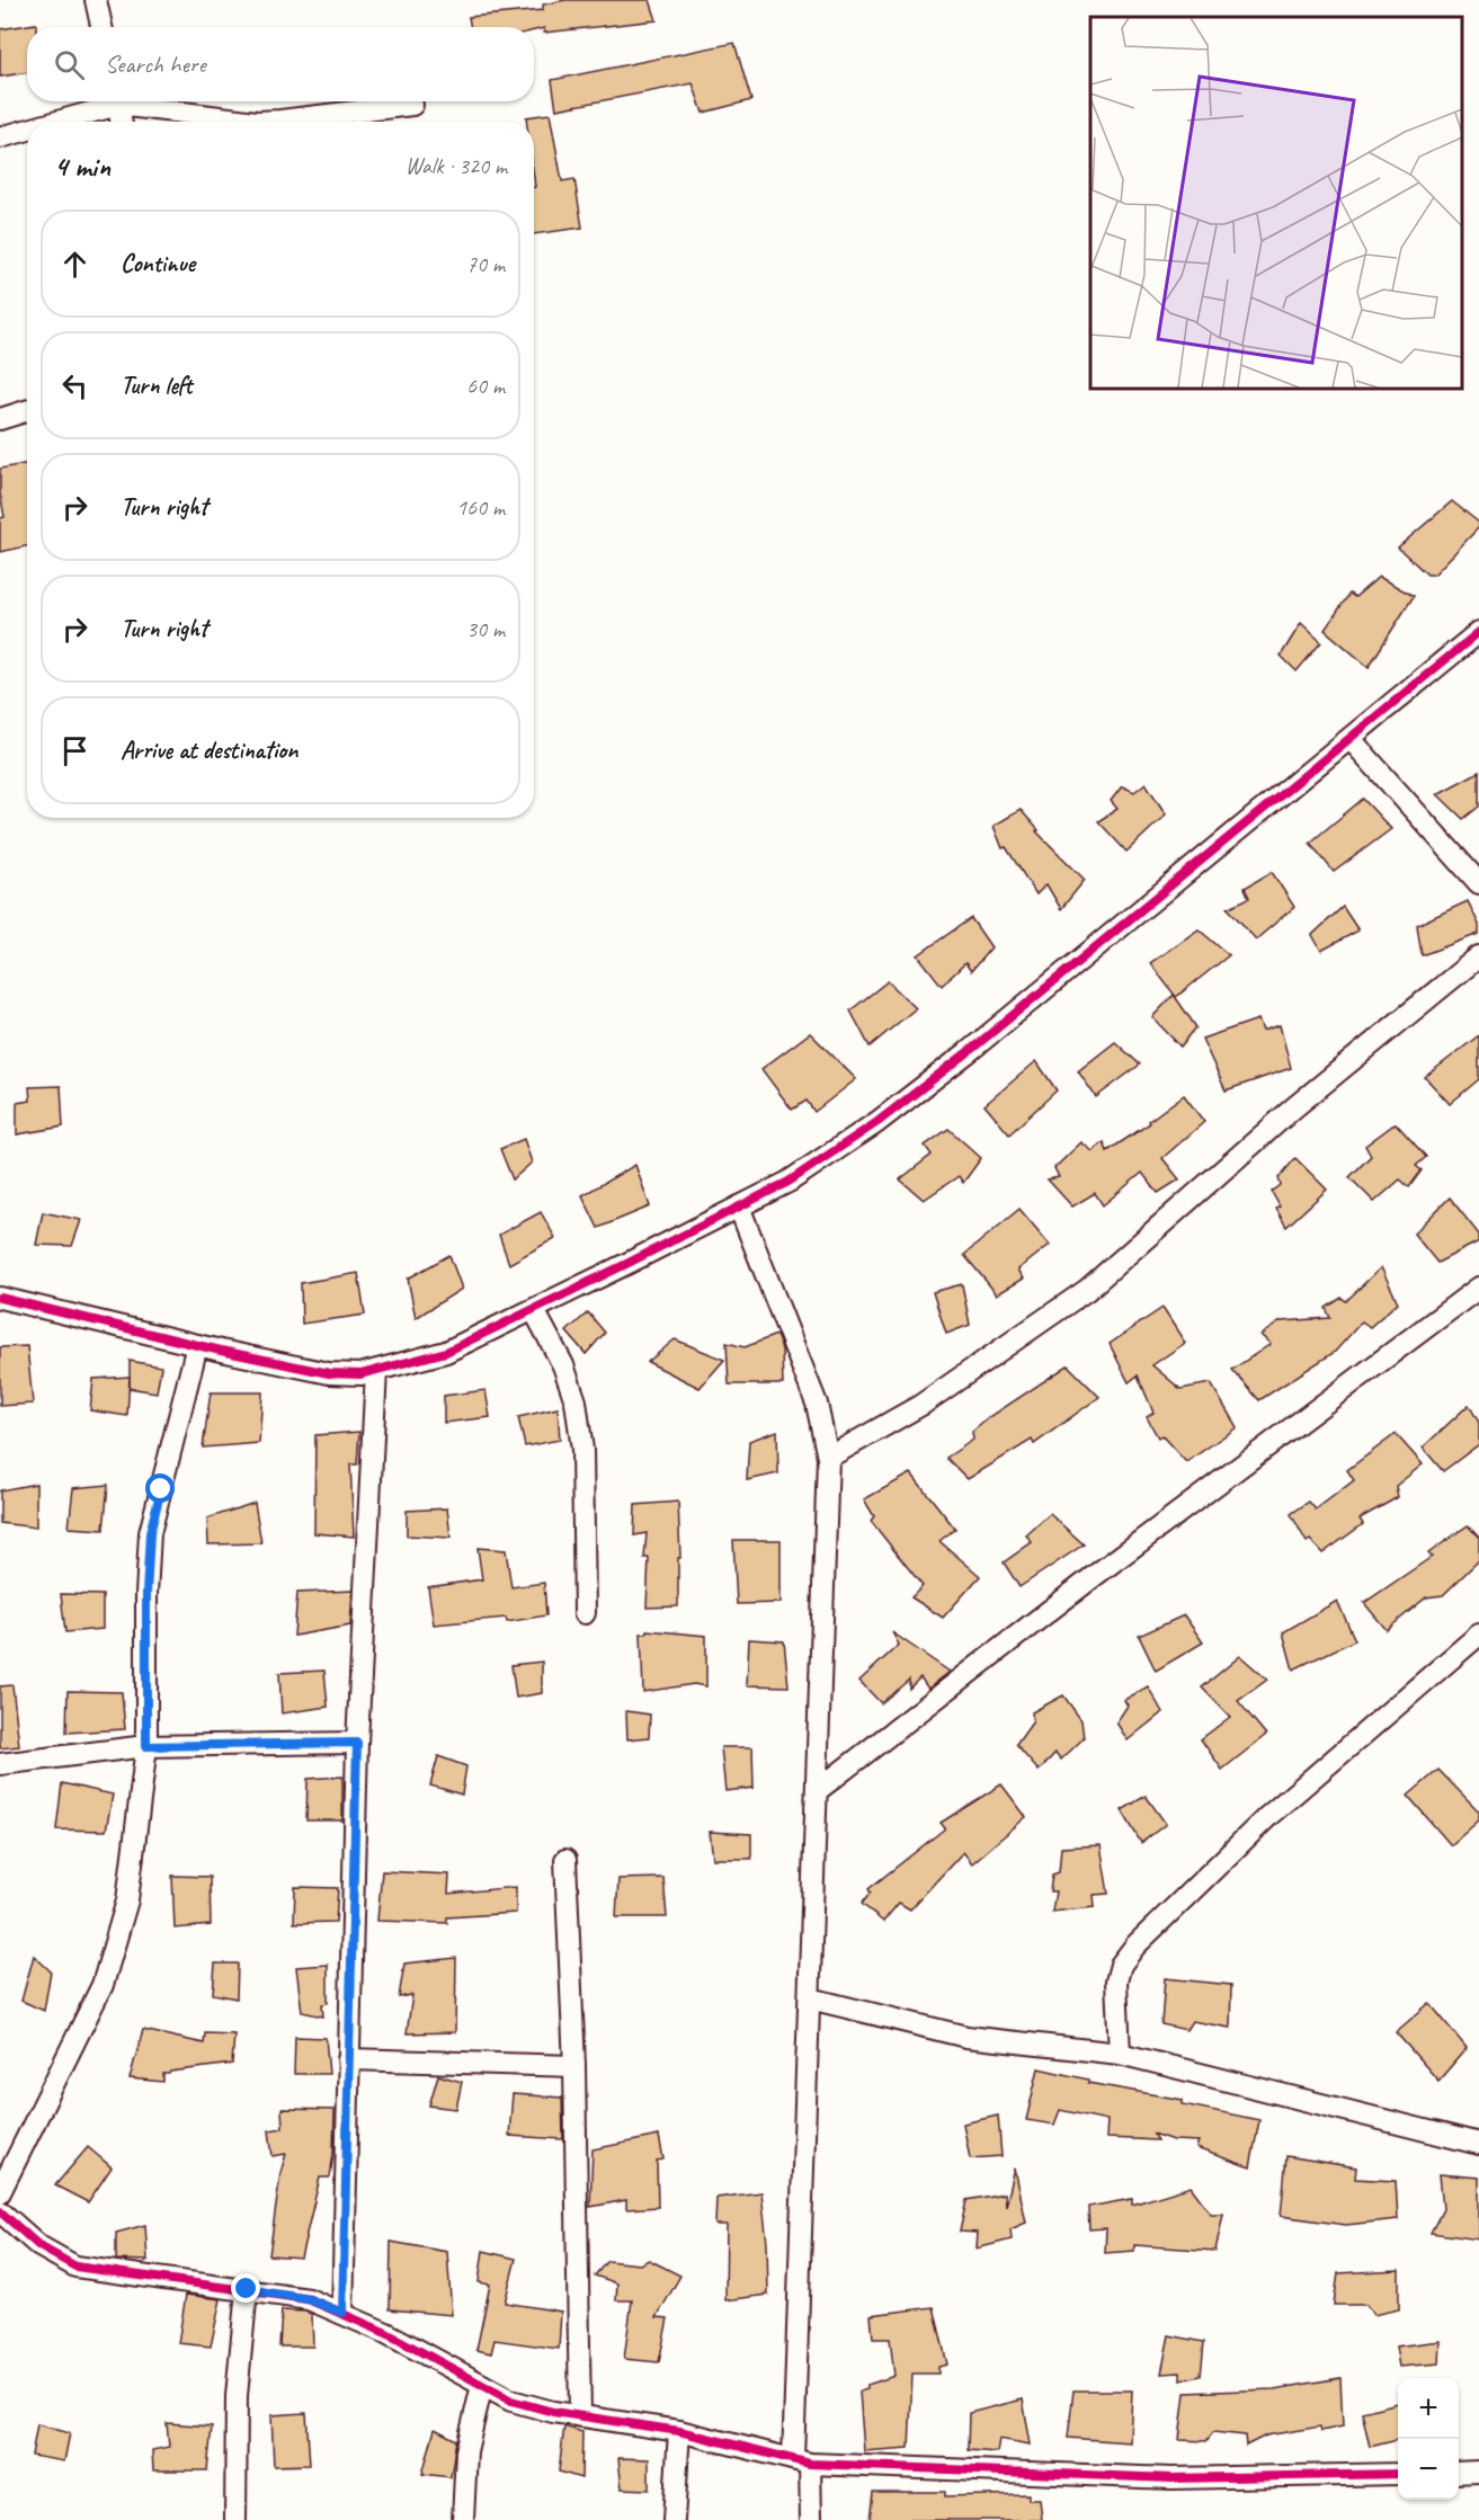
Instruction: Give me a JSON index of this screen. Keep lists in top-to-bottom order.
{
  "page": {
    "search": "Search here",
    "heading": ["4 min", "Walk · 320 m"],
    "list": [
      ["Continue", "70 m"],
      ["Turn left", "60 m"],
      ["Turn right", "160 m"],
      ["Turn right", "30 m"],
      "Arrive at destination"
    ],
    "map_buttons": ["+", "−"]
  }
}
